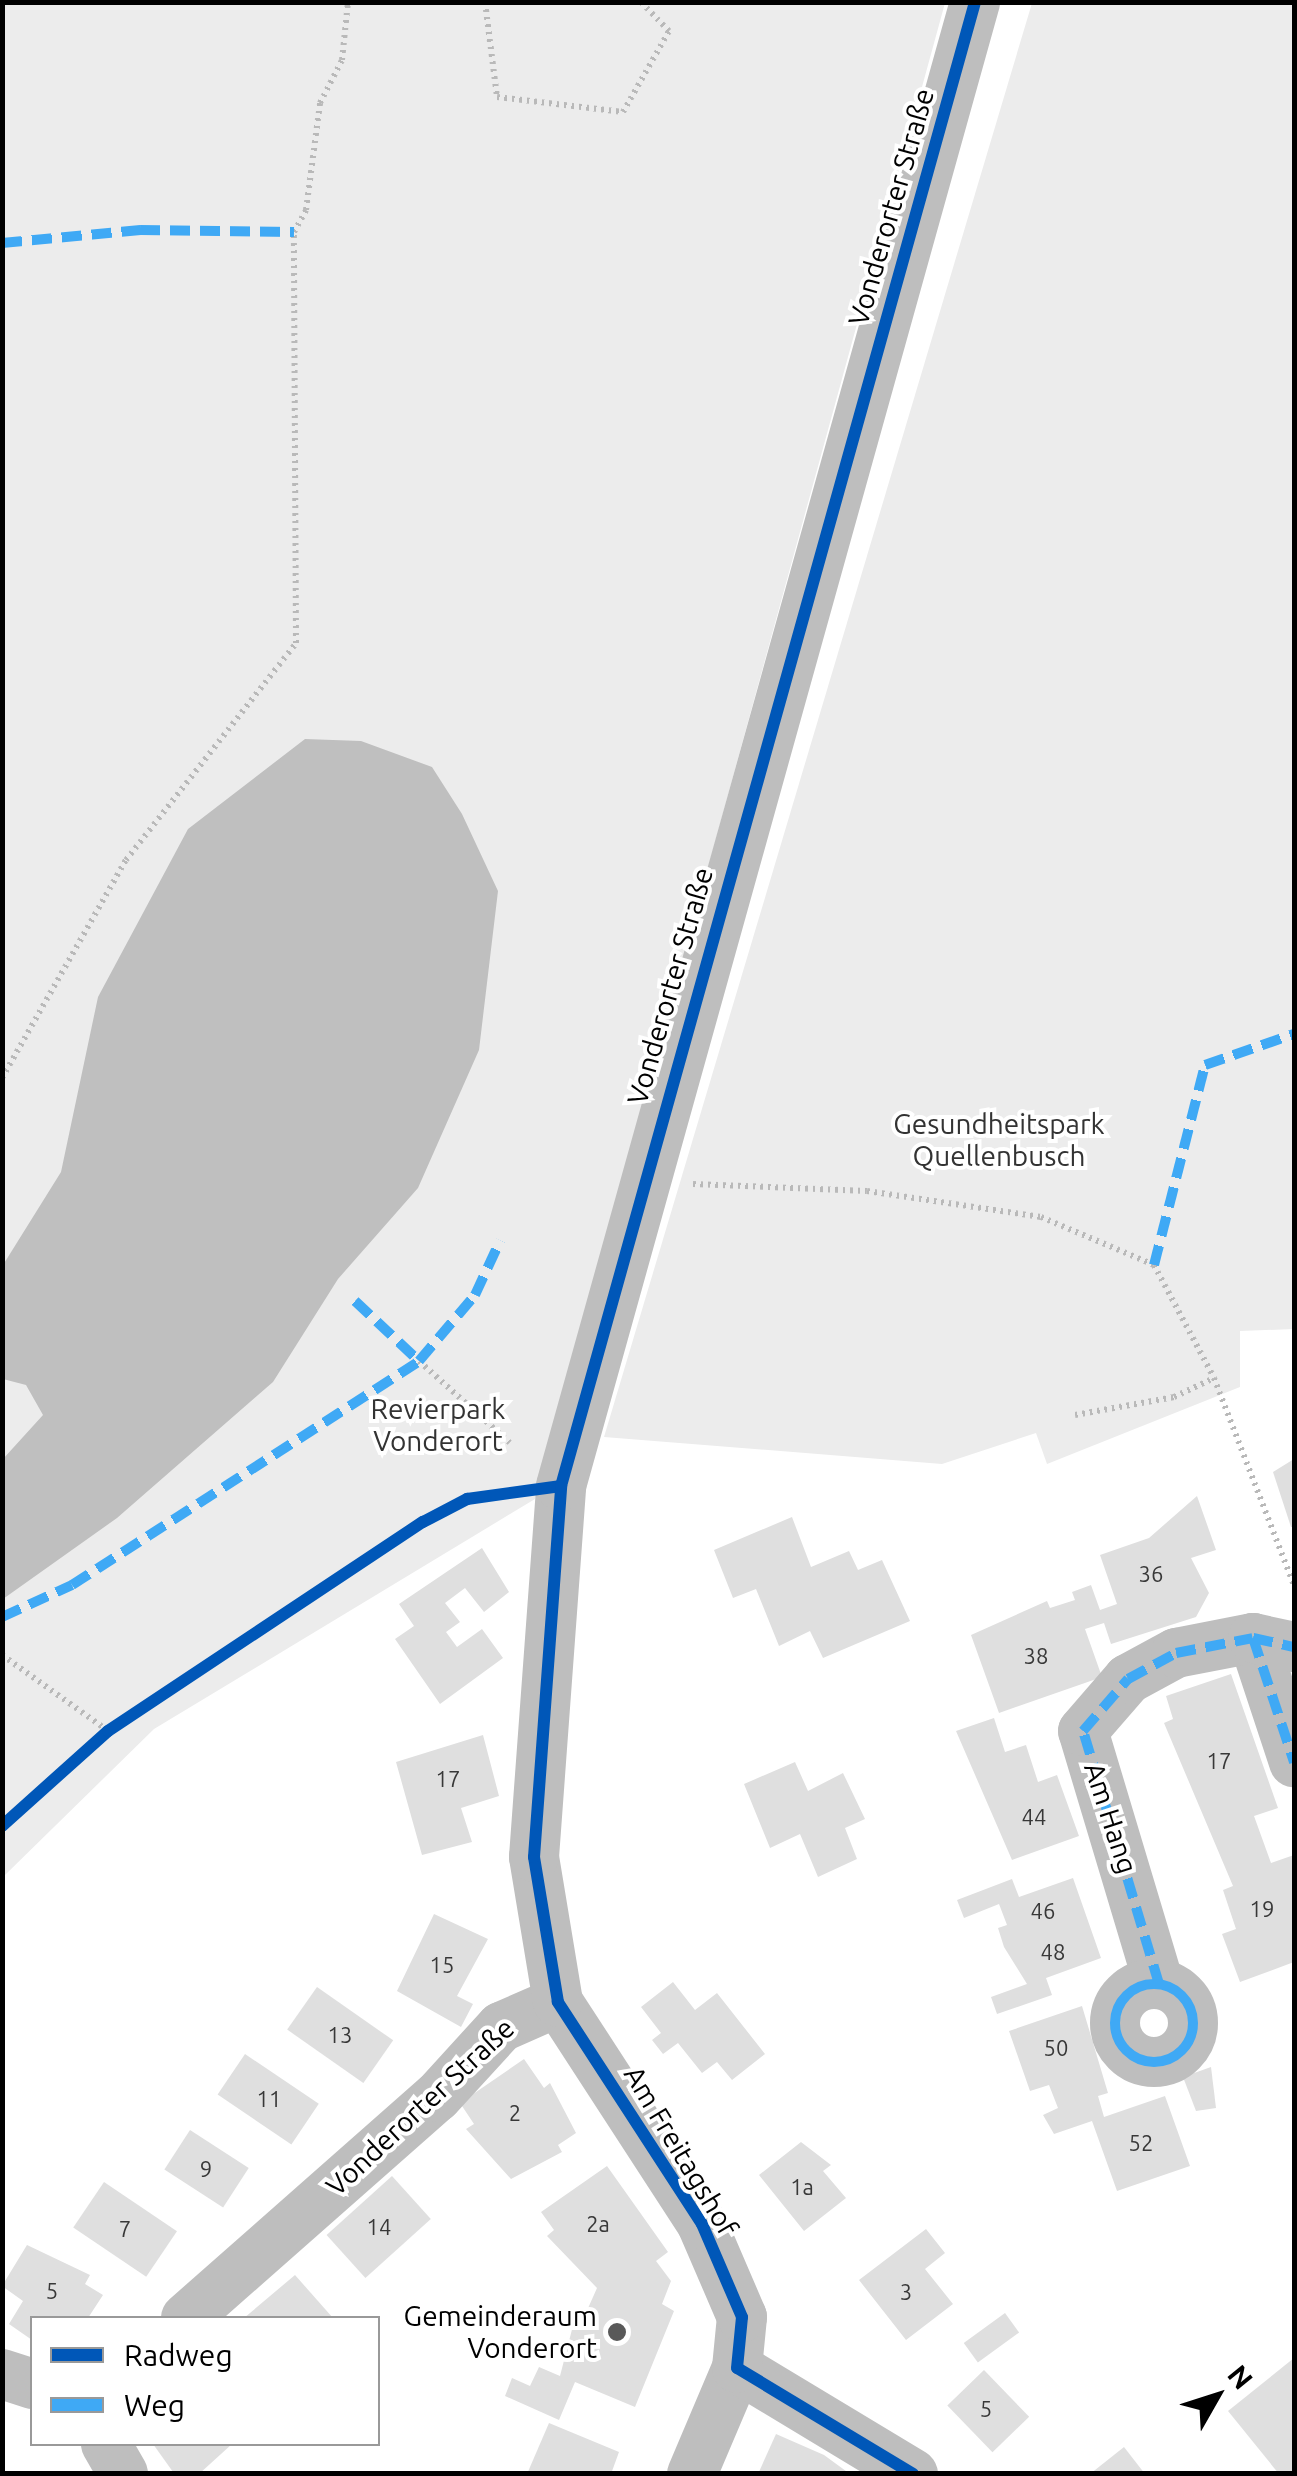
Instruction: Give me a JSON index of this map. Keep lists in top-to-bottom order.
{
  "streets": {
    "street": ["Vonderorter Straße", "Am Hang", "Am Freitagshof"]
  },
  "crossings": [
    ["Vonderorter Straße", "Am Freitagshof"]
  ],
  "parks": ["Gesundheitspark Quellenbusch", "Revierpark Vonderort"],
  "places": ["Gemeinderaum Vonderort"],
  "house_numbers": [
    "36",
    "38",
    "17",
    "17",
    "44",
    "19",
    "46",
    "48",
    "15",
    "13",
    "50",
    "11",
    "2",
    "52",
    "9",
    "1a",
    "2a",
    "14",
    "7",
    "5",
    "3",
    "5"
  ],
  "legend": ["Radweg", "Weg"],
  "north": "top right"
}
